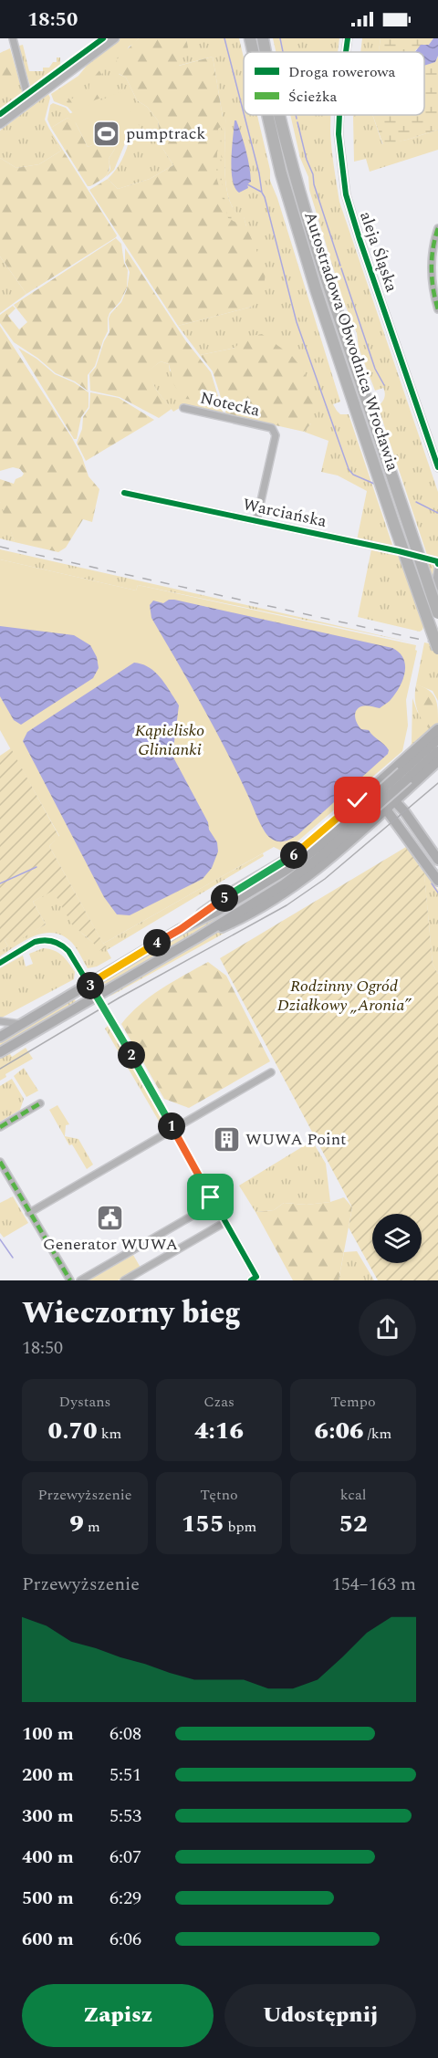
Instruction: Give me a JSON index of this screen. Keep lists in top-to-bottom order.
{
  "streets": {
    "highway": ["Autostradowa Obwodnica Wrocławia"],
    "street": ["aleja Śląska", "Notecka", "Warciańska"]
  },
  "crossings": [
    ["Notecka", "Warciańska"]
  ],
  "parks": ["Kąpielisko Glinianki", "Rodzinny Ogród Działkowy „Aronia”"],
  "places": {
    "sports": ["pumptrack"],
    "building": ["WUWA Point"],
    "public building": ["Generator WUWA"]
  },
  "legend": ["Droga rowerowa", "Ścieżka"],
  "page": {
    "status": "18:50",
    "pins": [
      "6",
      "5",
      "4",
      "3",
      "2",
      "1"
    ],
    "heading": ["Wieczorny bieg", "18:50"],
    "stats": [
      ["Dystans", "0.70 km"],
      ["Czas", "4:16"],
      ["Tempo", "6:06 /km"],
      ["Przewyższenie", "9 m"],
      ["Tętno", "155 bpm"],
      ["kcal", "52"]
    ],
    "chart": ["Przewyższenie", "154–163 m"],
    "list": [
      {
        "name": "100 m",
        "note": "6:08"
      },
      {
        "name": "200 m",
        "note": "5:51"
      },
      {
        "name": "300 m",
        "note": "5:53"
      },
      {
        "name": "400 m",
        "note": "6:07"
      },
      {
        "name": "500 m",
        "note": "6:29"
      },
      {
        "name": "600 m",
        "note": "6:06"
      }
    ],
    "buttons": ["Zapisz", "Udostępnij"]
  }
}
